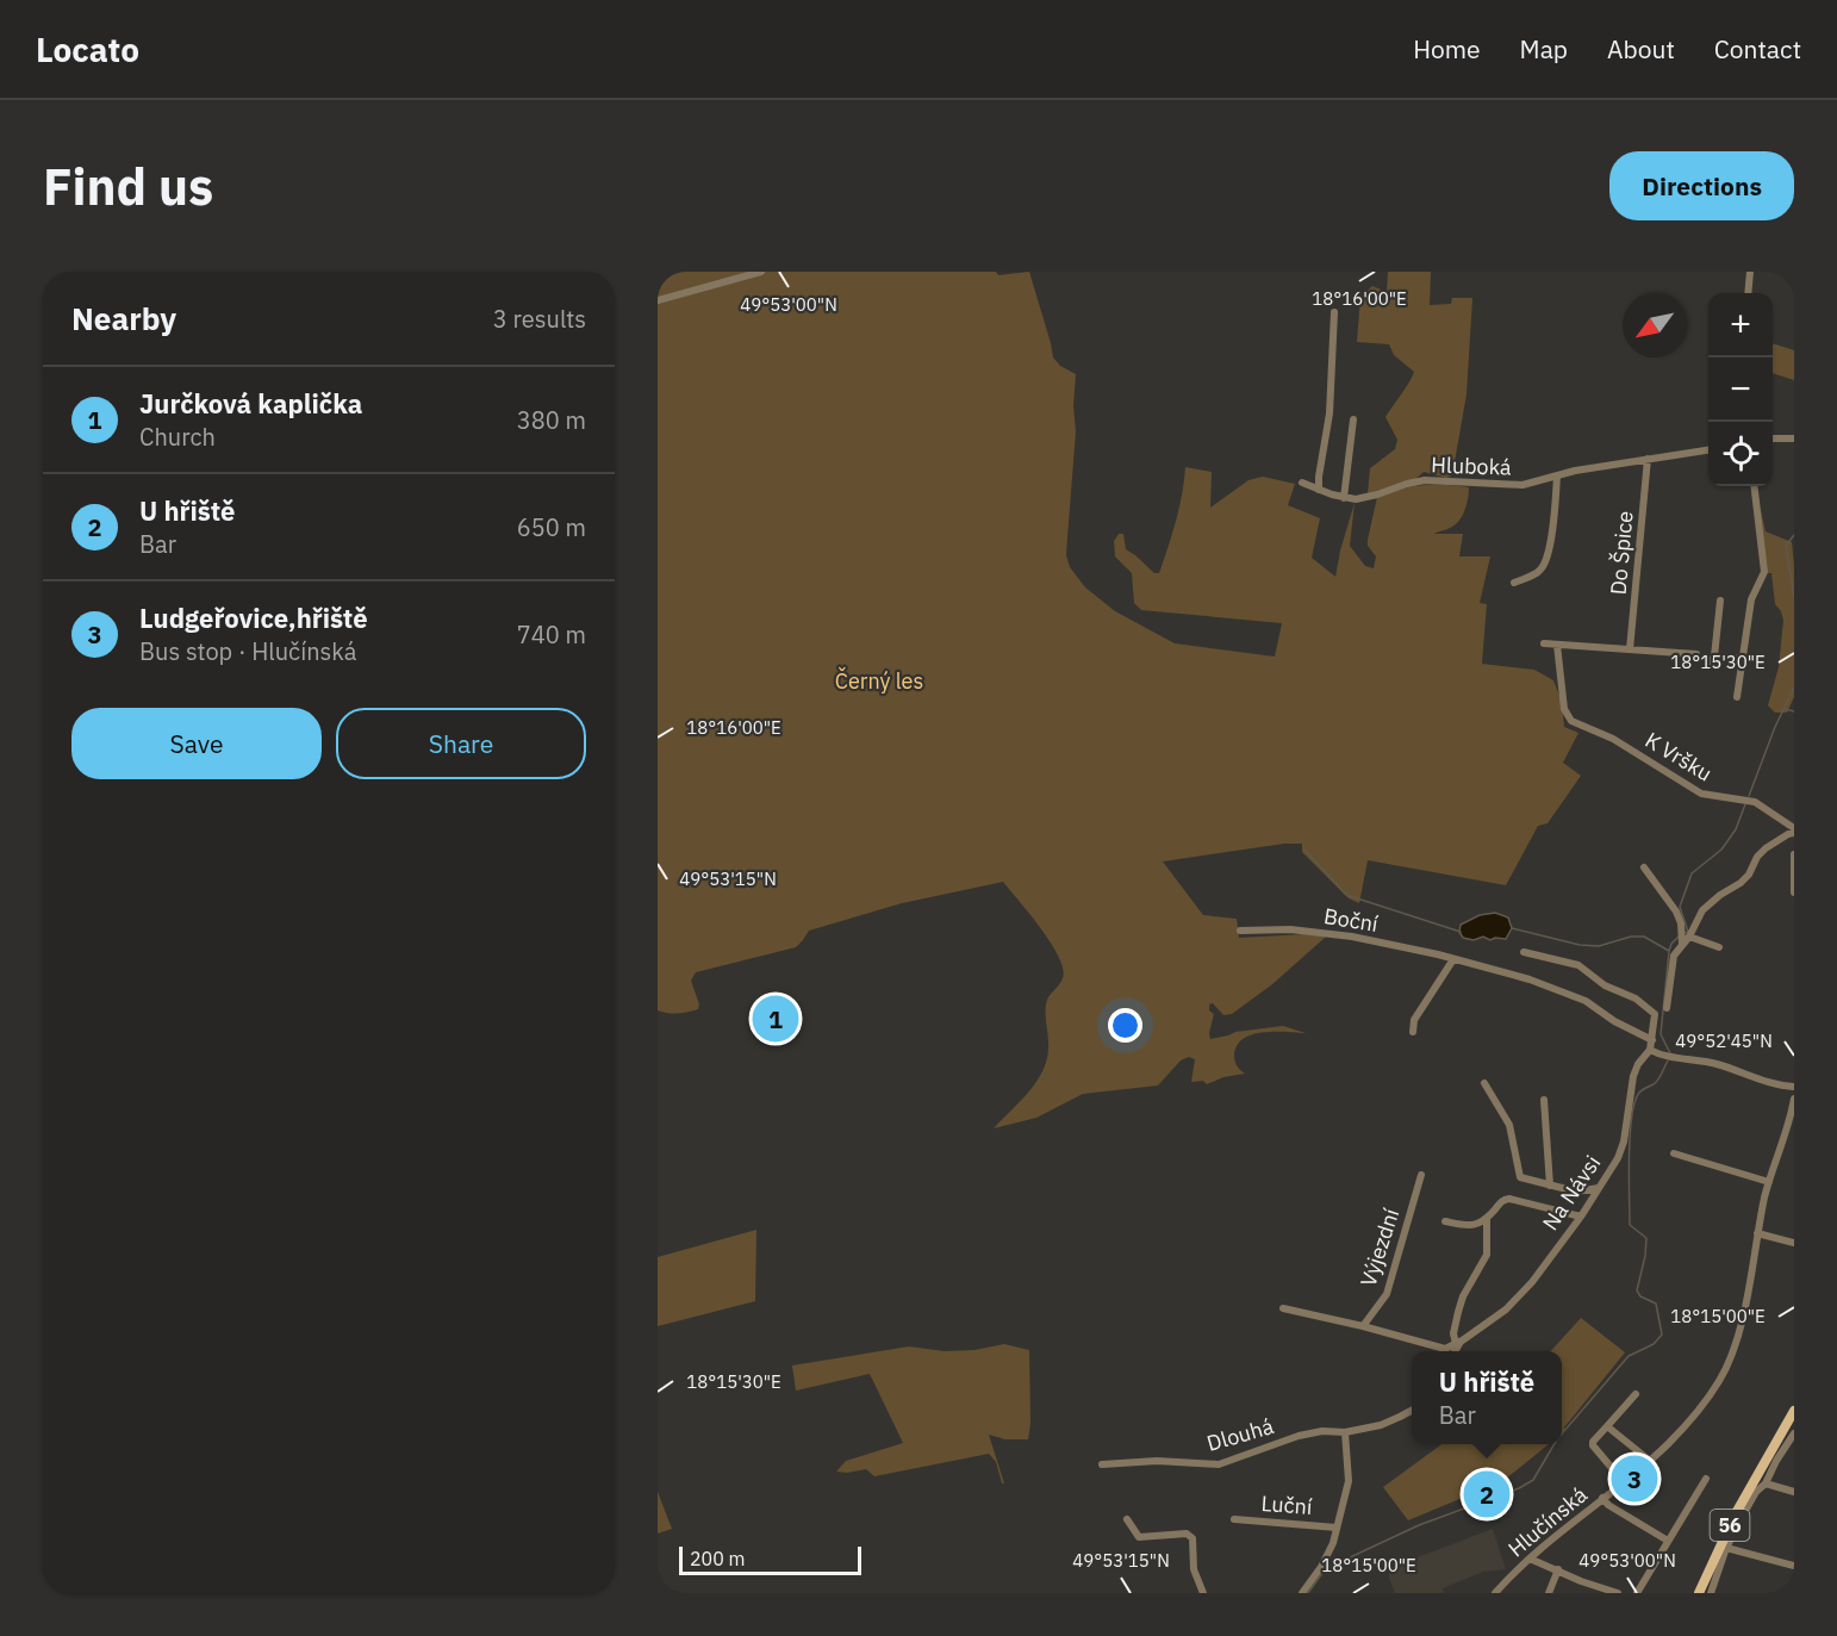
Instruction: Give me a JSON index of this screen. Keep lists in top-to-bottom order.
{
  "streets": {
    "main road": ["56"],
    "street": [
      "Hluboká",
      "Do Špice",
      "K Vršku",
      "Boční",
      "Na Návsi",
      "Výjezdní",
      "Dlouhá",
      "Luční",
      "Hlučínská"
    ]
  },
  "crossings": [
    ["Hluboká", "Do Špice"],
    ["Boční", "Na Návsi"]
  ],
  "parks": ["Černý les"],
  "scale_bar": "200 m",
  "north": "bottom left",
  "page": {
    "header": "Locato",
    "nav": [
      "Home",
      "Map",
      "About",
      "Contact"
    ],
    "buttons": [
      "Directions",
      ["Save", "Share"]
    ],
    "title": "Find us",
    "heading": ["Nearby", "3 results"],
    "map_buttons": ["+", "−"],
    "list": [
      {
        "mark": "1",
        "name": "Jurčková kaplička",
        "note": "Church",
        "value": "380 m"
      },
      {
        "mark": "2",
        "name": "U hřiště",
        "note": "Bar",
        "value": "650 m"
      },
      {
        "mark": "3",
        "name": "Ludgeřovice,hřiště",
        "note": "Bus stop · Hlučínská",
        "value": "740 m"
      }
    ],
    "pins": ["1", "3", "2"],
    "popup": ["U hřiště", "Bar"],
    "scale": "200 m"
  },
  "coordinates": [
    "18°16'00\"E",
    "49°53'00\"N",
    "18°15'30\"E",
    "49°53'15\"N",
    "49°52'45\"N",
    "18°15'00\"E"
  ]
}
